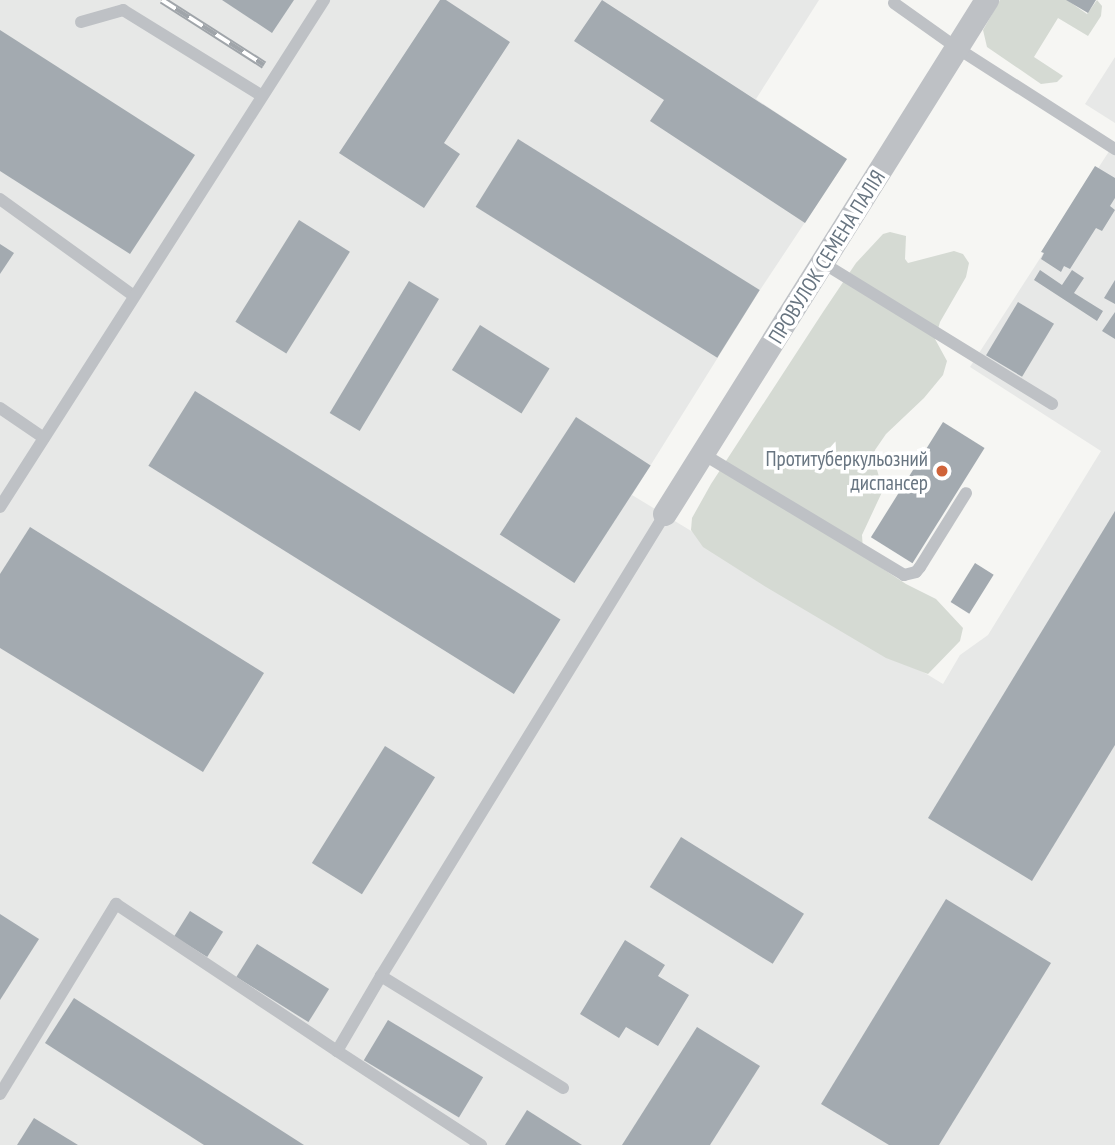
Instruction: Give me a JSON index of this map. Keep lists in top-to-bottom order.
{
  "streets": {
    "street": ["ПРОВУЛОК СЕМЕНА ПАЛІЯ"]
  },
  "places": ["Протитуберкульозний диспансер"]
}
